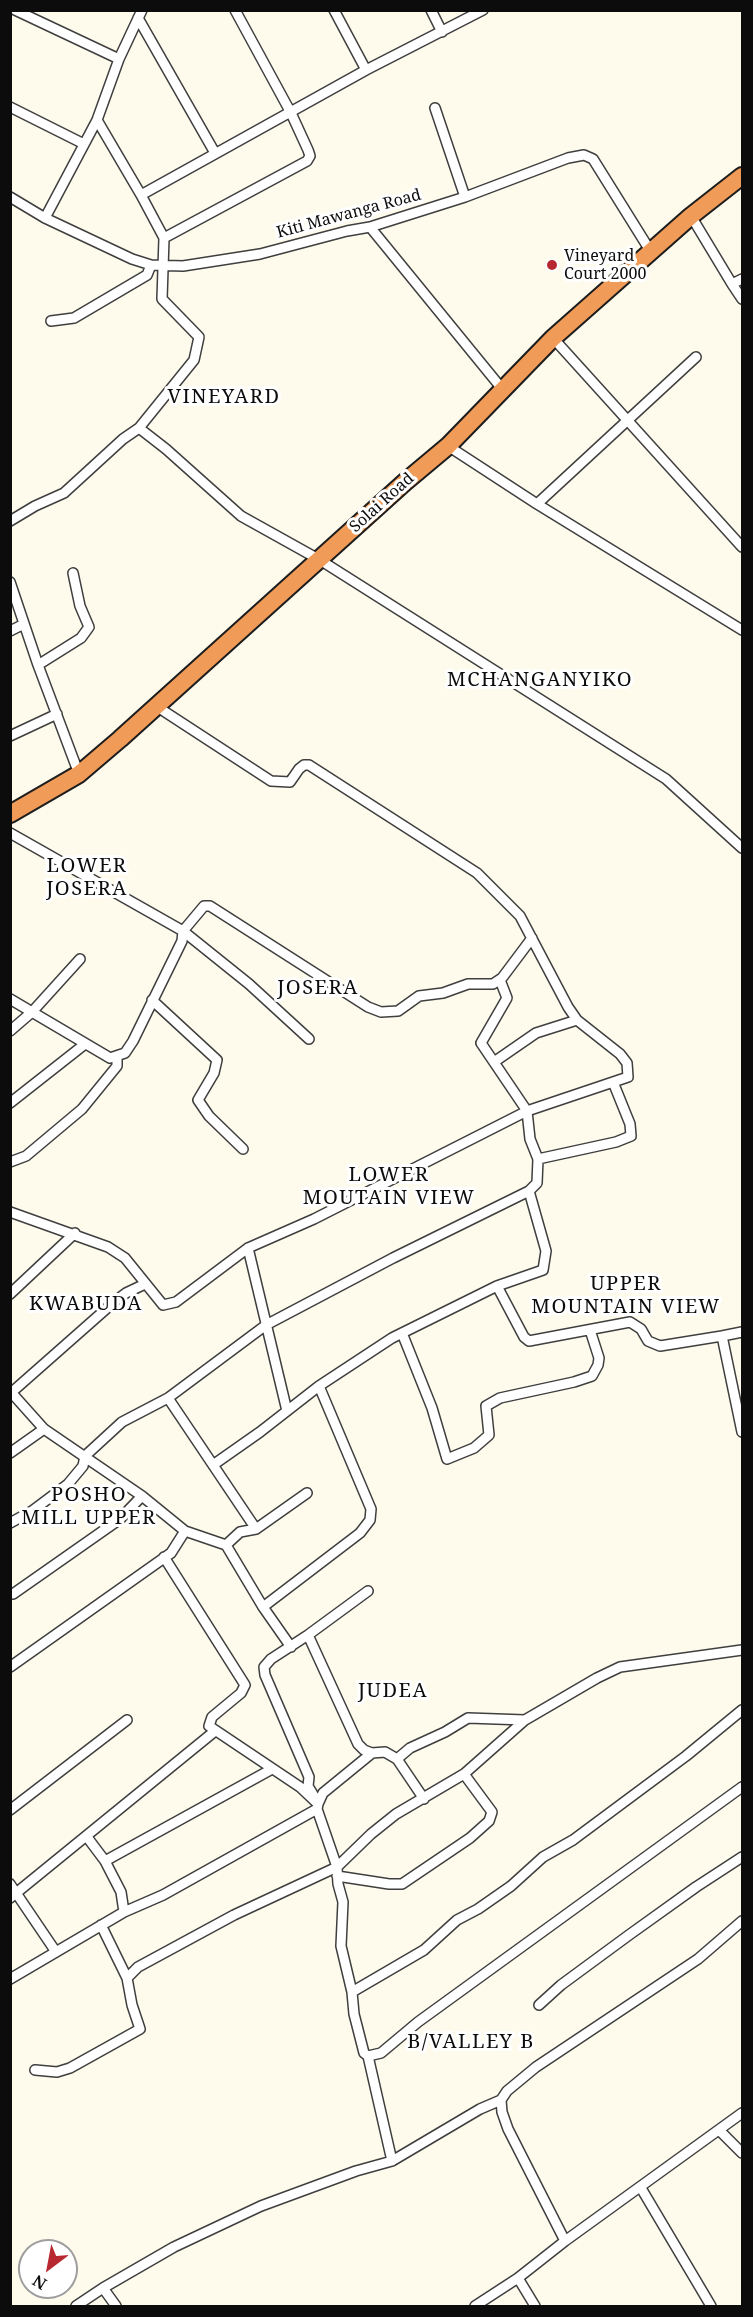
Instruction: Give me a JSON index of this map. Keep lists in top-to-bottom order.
{
  "streets": {
    "highway": ["Solai Road"],
    "street": ["Kiti Mawanga Road"]
  },
  "crossings": [
    ["Kiti Mawanga Road", "Solai Road"]
  ],
  "districts": [
    "VINEYARD",
    "MCHANGANYIKO",
    "LOWER JOSERA",
    "JOSERA",
    "LOWER MOUTAIN VIEW",
    "UPPER MOUNTAIN VIEW",
    "KWABUDA",
    "POSHO MILL UPPER",
    "JUDEA",
    "B/VALLEY B"
  ],
  "places": ["Vineyard Court 2000"],
  "north": "bottom left"
}
